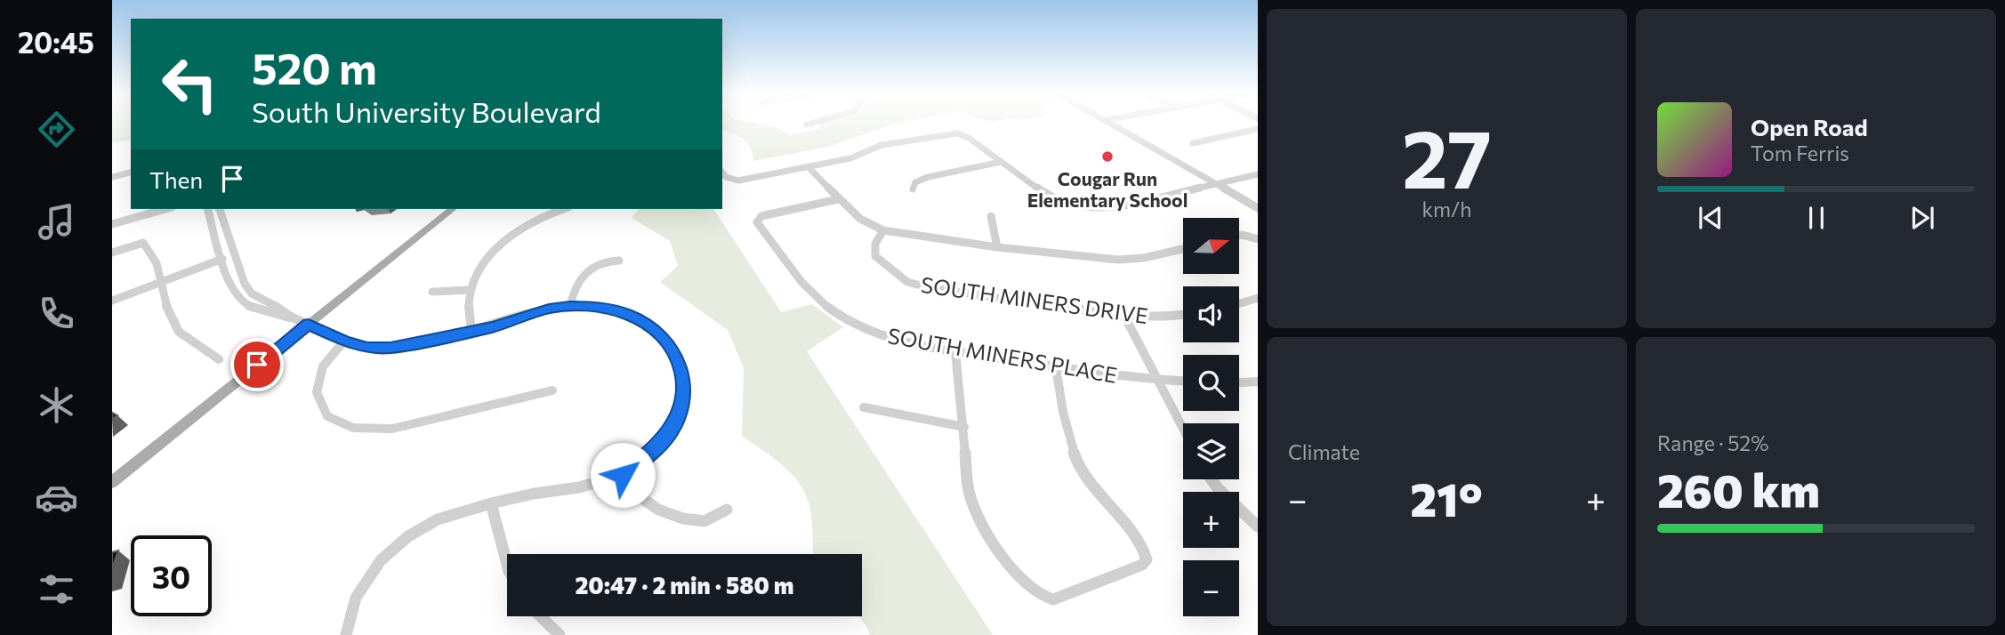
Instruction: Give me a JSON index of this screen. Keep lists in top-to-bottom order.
{
  "streets": {
    "street": ["SOUTH MINERS DRIVE", "SOUTH MINERS PLACE"]
  },
  "places": ["Cougar Run Elementary School"],
  "north": "right",
  "page": {
    "tabs": "20:45",
    "tile": [
      ["27", "km/h"],
      "Climate",
      ["Range · 52%", "260 km"]
    ],
    "turn": ["520 m", "South University Boulevard"],
    "song": ["Open Road", "Tom Ferris"],
    "then": "Then",
    "map_buttons": ["+", "−"],
    "heat": ["−", "21°", "+"],
    "limit": "30",
    "trip": "20:47 · 2 min · 580 m"
  }
}
